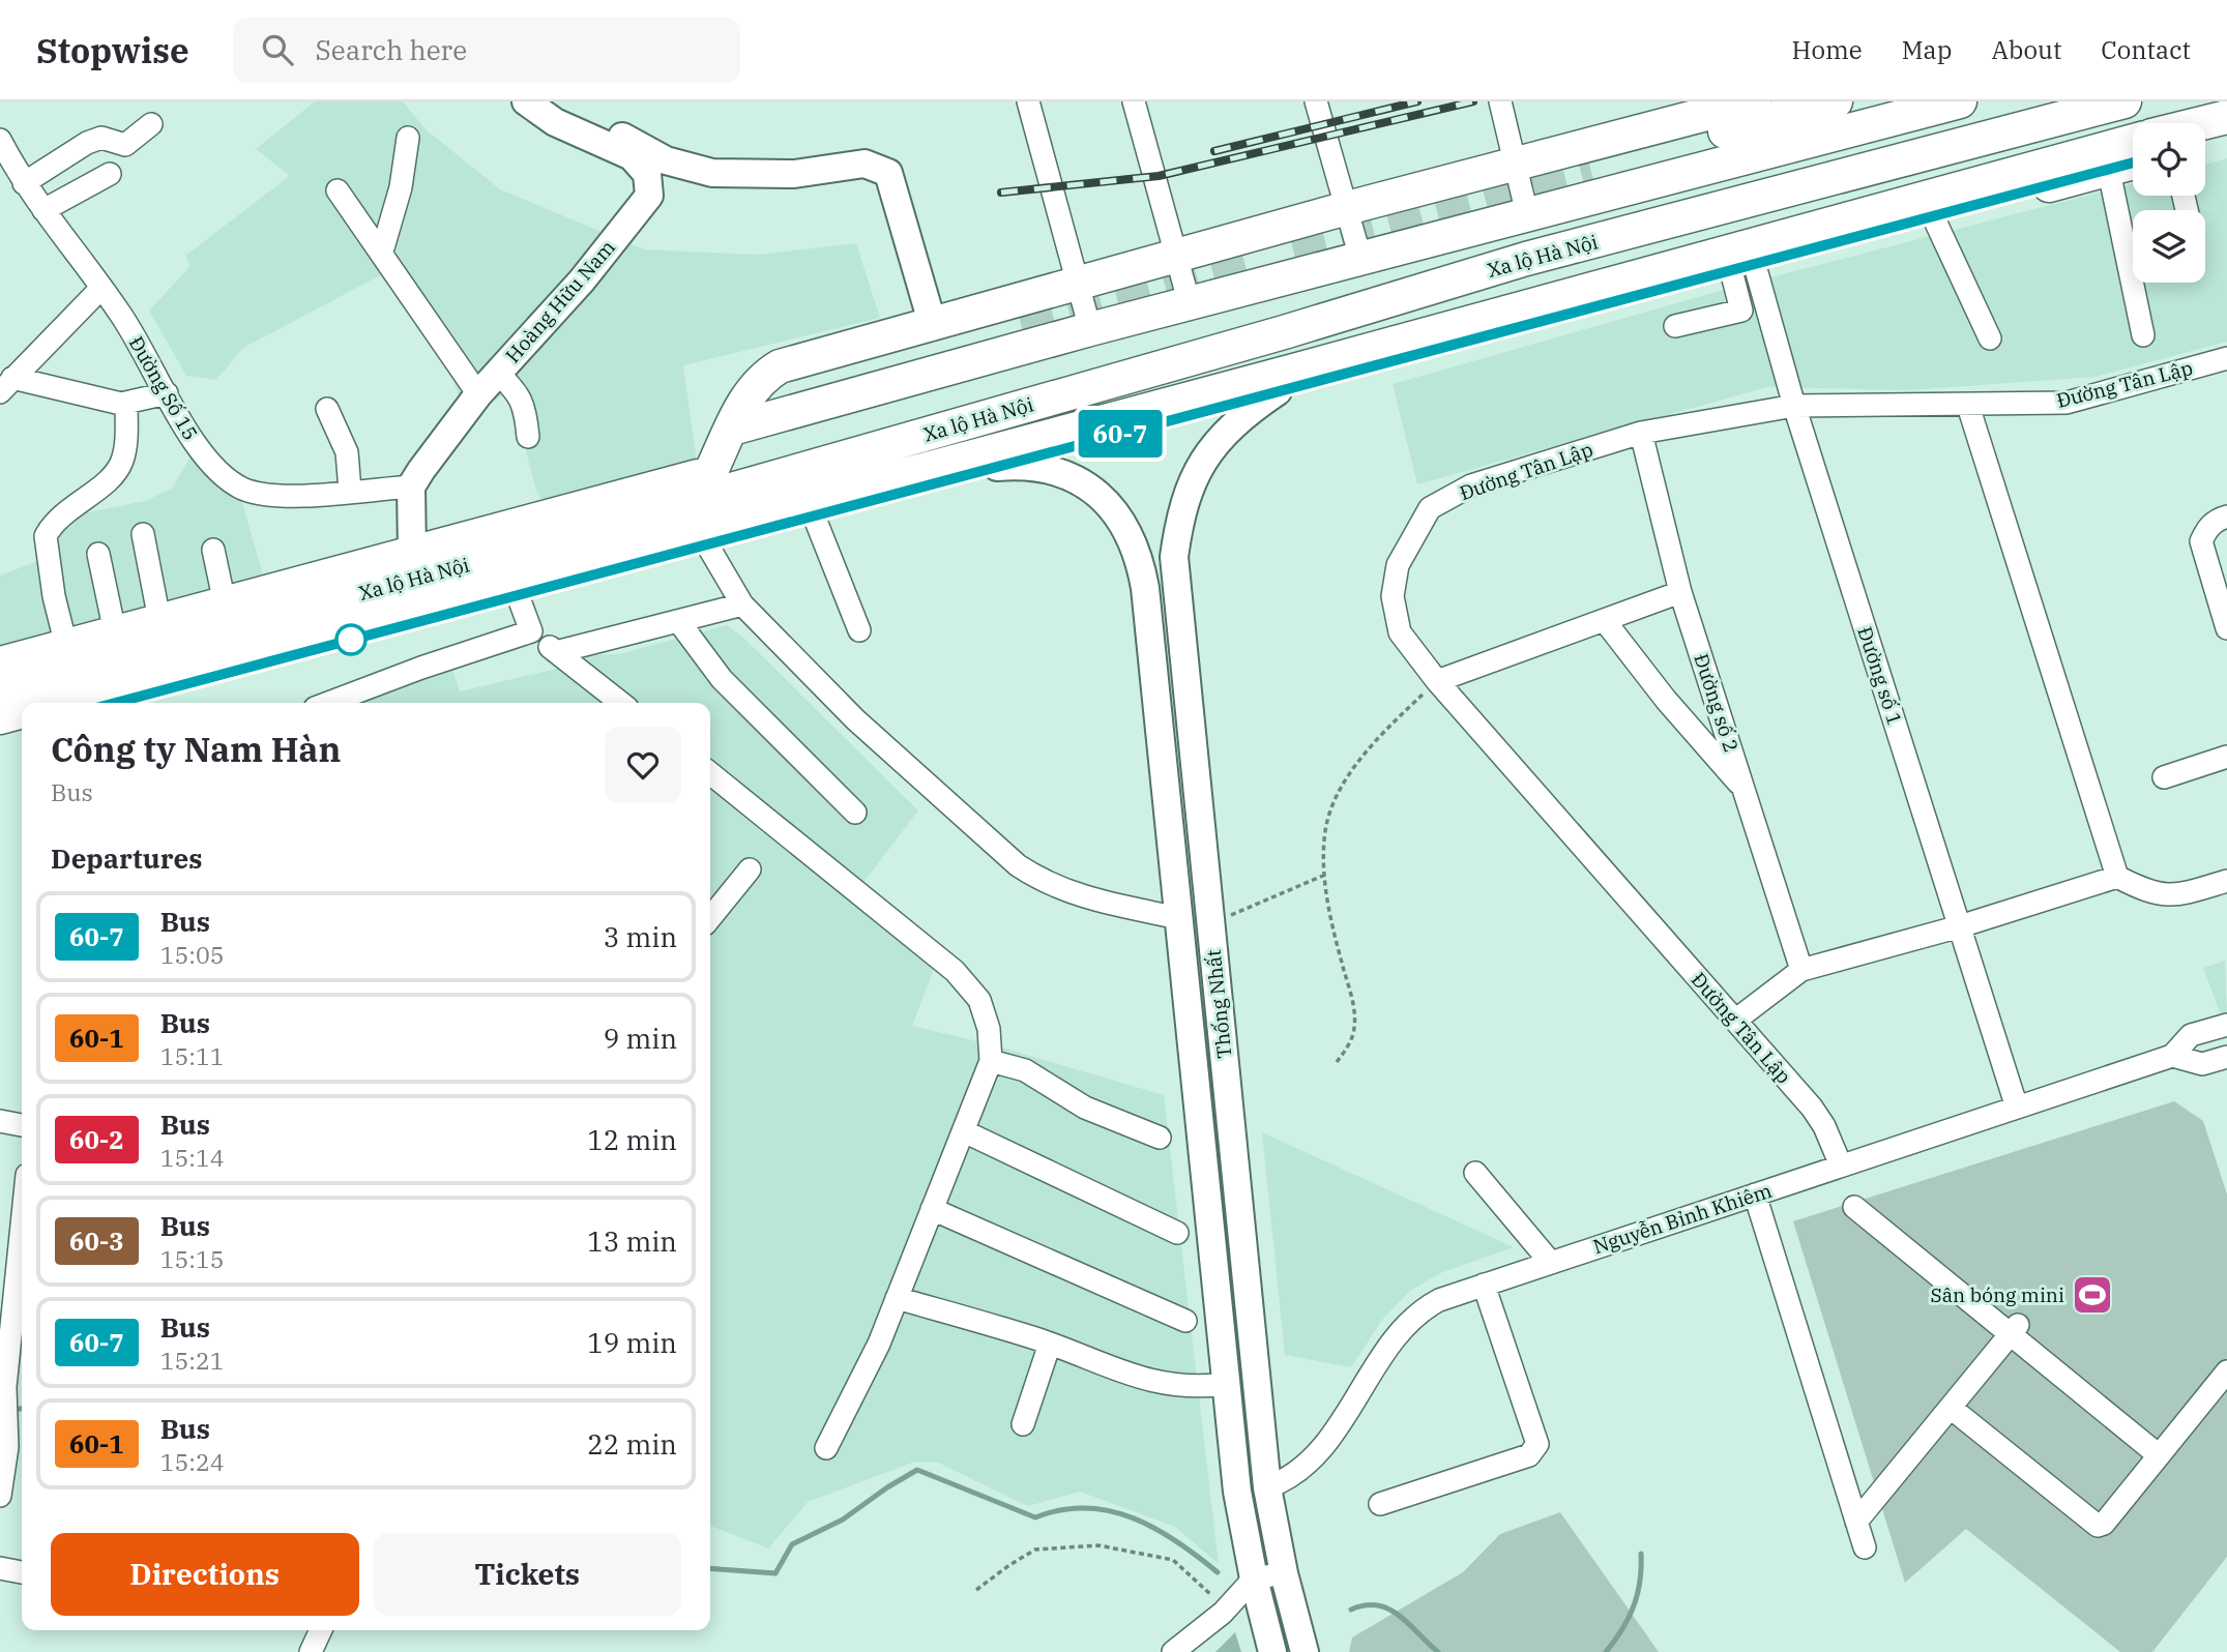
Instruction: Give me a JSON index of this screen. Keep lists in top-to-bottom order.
{
  "streets": {
    "highway": ["Xa lộ Hà Nội"],
    "main road": ["Hoàng Hữu Nam", "Thống Nhất"],
    "street": [
      "Đường Tân Lập",
      "Đường Số 15",
      "Đường số 1",
      "Đường số 2",
      "Nguyễn Bỉnh Khiêm"
    ]
  },
  "crossings": [
    ["Xa lộ Hà Nội", "Đường số 1"],
    ["Xa lộ Hà Nội", "Thống Nhất"],
    ["Hoàng Hữu Nam", "Đường Số 15"],
    ["Đường Tân Lập", "Đường số 1"],
    ["Đường Tân Lập", "Đường số 2"],
    ["Đường Tân Lập", "Nguyễn Bỉnh Khiêm"],
    ["Đường số 1", "Nguyễn Bỉnh Khiêm"],
    ["Thống Nhất", "Nguyễn Bỉnh Khiêm"]
  ],
  "places": {
    "sports": ["Sân bóng mini"]
  },
  "lines": ["bus line 60-7"],
  "page": {
    "header": "Stopwise",
    "search": "Search here",
    "nav": [
      "Home",
      "Map",
      "About",
      "Contact"
    ],
    "on_map": "60-7",
    "heading": [
      ["Công ty Nam Hàn", "Bus"],
      "Departures"
    ],
    "list": [
      {
        "mark": "60-7",
        "name": "Bus",
        "note": "15:05",
        "value": "3 min"
      },
      {
        "mark": "60-1",
        "name": "Bus",
        "note": "15:11",
        "value": "9 min"
      },
      {
        "mark": "60-2",
        "name": "Bus",
        "note": "15:14",
        "value": "12 min"
      },
      {
        "mark": "60-3",
        "name": "Bus",
        "note": "15:15",
        "value": "13 min"
      },
      {
        "mark": "60-7",
        "name": "Bus",
        "note": "15:21",
        "value": "19 min"
      },
      {
        "mark": "60-1",
        "name": "Bus",
        "note": "15:24",
        "value": "22 min"
      }
    ],
    "buttons": ["Directions", "Tickets"]
  }
}
